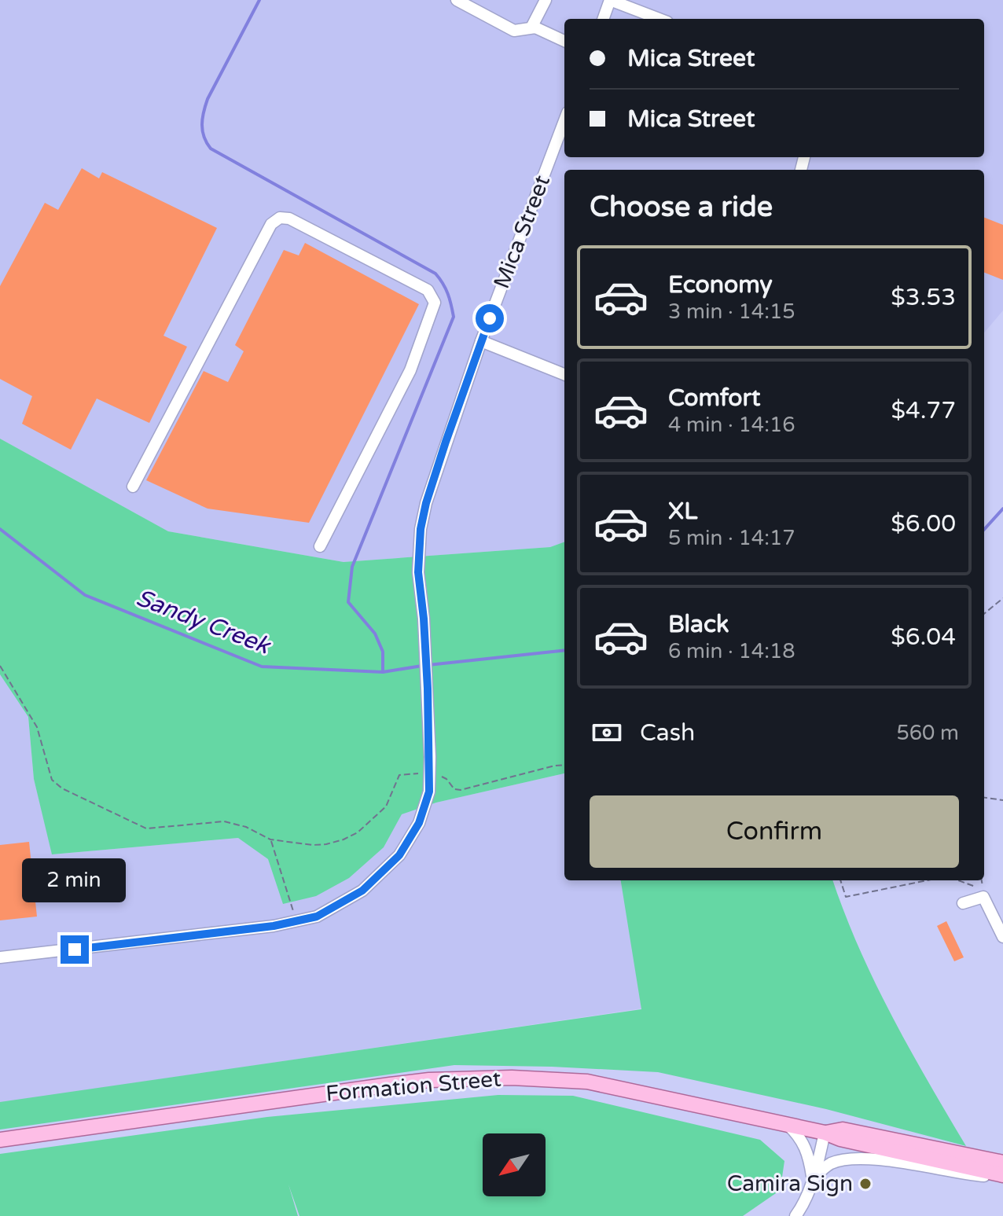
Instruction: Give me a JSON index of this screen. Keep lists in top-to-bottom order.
{
  "streets": {
    "main road": ["Formation Street"],
    "street": ["Mica Street"]
  },
  "water": ["Sandy Creek"],
  "places": ["Camira Sign"],
  "north": "bottom left",
  "page": {
    "banner": ["Mica Street", "Mica Street"],
    "heading": "Choose a ride",
    "list": [
      {
        "name": "Economy",
        "note": "3 min · 14:15",
        "value": "$3.53"
      },
      {
        "name": "Comfort",
        "note": "4 min · 14:16",
        "value": "$4.77"
      },
      {
        "name": "XL",
        "note": "5 min · 14:17",
        "value": "$6.00"
      },
      {
        "name": "Black",
        "note": "6 min · 14:18",
        "value": "$6.04"
      }
    ],
    "pay": ["Cash", "560 m"],
    "buttons": "Confirm",
    "bubble": "2 min"
  }
}
